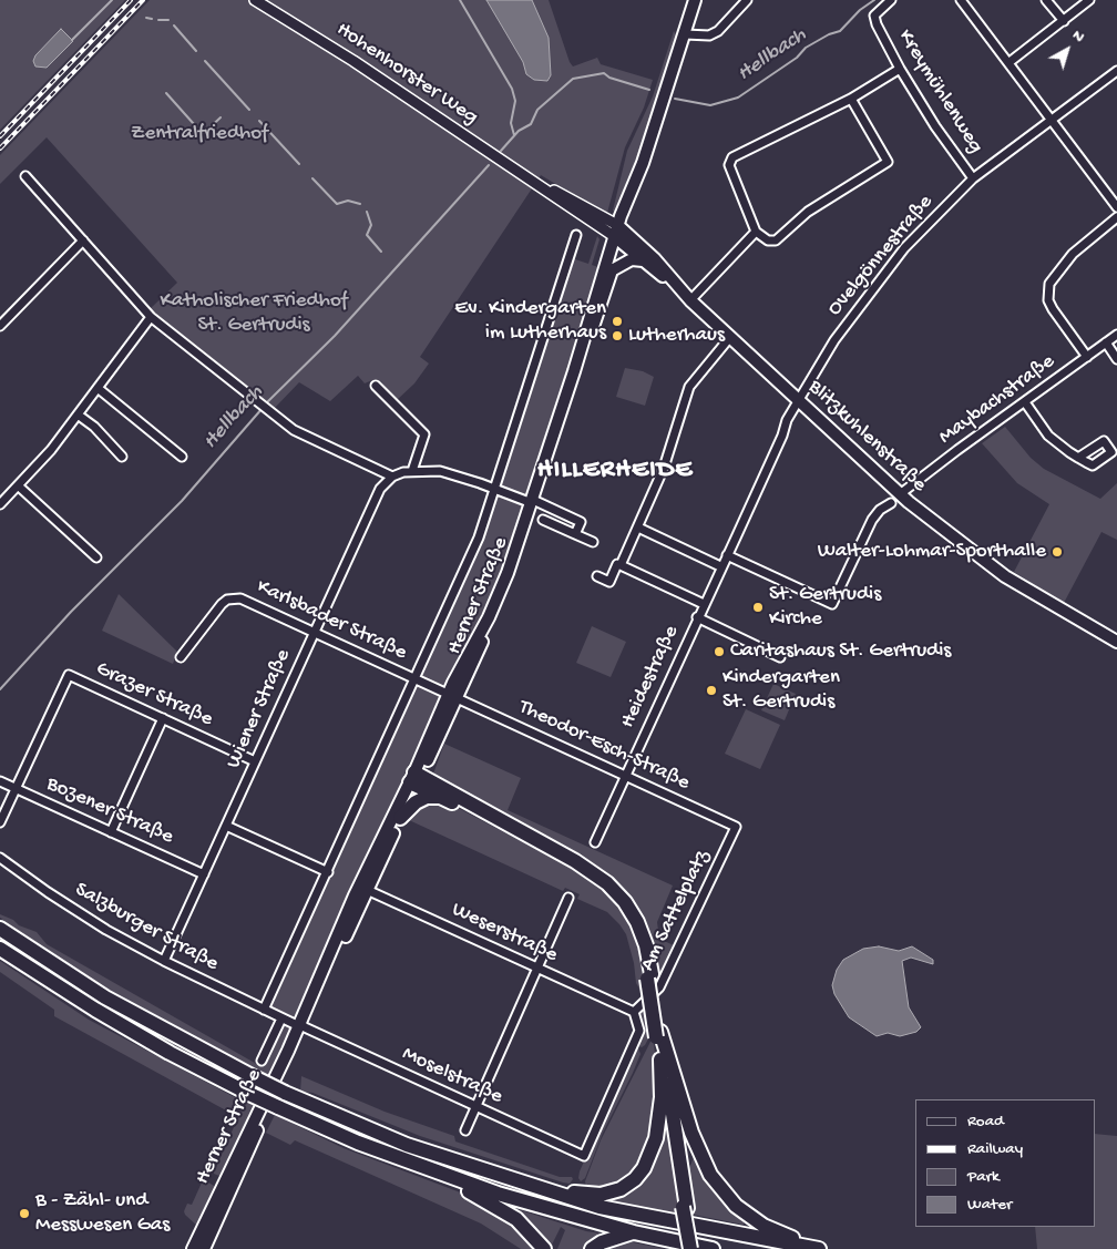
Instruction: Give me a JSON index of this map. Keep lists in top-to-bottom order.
{
  "streets": {
    "main road": ["Blitzkuhlenstraße", "Herner Straße"],
    "street": [
      "Hohenhorster Weg",
      "Kreymühlenweg",
      "Ovelgönnestraße",
      "Maybachstraße",
      "Karlsbader Straße",
      "Heidestraße",
      "Grazer Straße",
      "Wiener Straße",
      "Theodor-Esch-Straße",
      "Bozener Straße",
      "Am Sattelplatz",
      "Salzburger Straße",
      "Weserstraße",
      "Moselstraße"
    ]
  },
  "crossings": [
    ["Hohenhorster Weg", "Blitzkuhlenstraße"],
    ["Hohenhorster Weg", "Herner Straße"],
    ["Kreymühlenweg", "Ovelgönnestraße"],
    ["Ovelgönnestraße", "Blitzkuhlenstraße"],
    ["Ovelgönnestraße", "Heidestraße"],
    ["Maybachstraße", "Blitzkuhlenstraße"],
    ["Blitzkuhlenstraße", "Herner Straße"],
    ["Blitzkuhlenstraße", "Heidestraße"],
    ["Herner Straße", "Karlsbader Straße"],
    ["Herner Straße", "Theodor-Esch-Straße"],
    ["Herner Straße", "Salzburger Straße"],
    ["Herner Straße", "Weserstraße"],
    ["Herner Straße", "Moselstraße"],
    ["Karlsbader Straße", "Wiener Straße"],
    ["Karlsbader Straße", "Theodor-Esch-Straße"],
    ["Heidestraße", "Theodor-Esch-Straße"],
    ["Grazer Straße", "Wiener Straße"],
    ["Grazer Straße", "Bozener Straße"],
    ["Wiener Straße", "Bozener Straße"],
    ["Wiener Straße", "Salzburger Straße"],
    ["Theodor-Esch-Straße", "Am Sattelplatz"],
    ["Am Sattelplatz", "Weserstraße"],
    ["Am Sattelplatz", "Moselstraße"],
    ["Salzburger Straße", "Moselstraße"],
    ["Weserstraße", "Moselstraße"]
  ],
  "districts": ["HILLERHEIDE"],
  "water": ["Hellbach"],
  "parks": ["Zentralfriedhof", "Katholischer Friedhof St. Gertrudis"],
  "places": [
    "Ev. Kindergarten im Lutherhaus",
    "Lutherhaus",
    "Walter-Lohmar-Sporthalle",
    "St. Gertrudis Kirche",
    "Caritashaus St. Gertrudis",
    "Kindergarten St. Gertrudis",
    "B - Zähl- und Messwesen Gas"
  ],
  "legend": [
    "Road",
    "Railway",
    "Park",
    "Water"
  ],
  "north": "top right"
}
